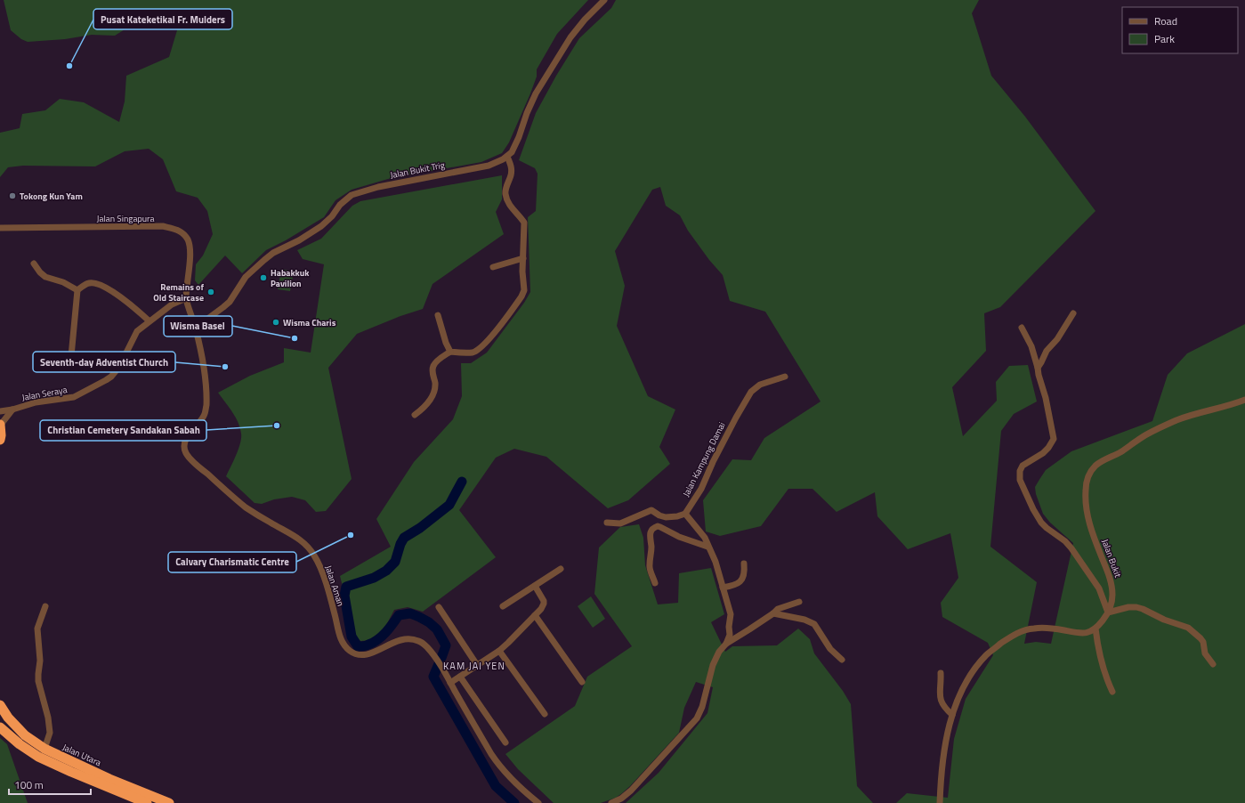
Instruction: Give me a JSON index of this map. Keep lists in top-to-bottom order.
{
  "streets": {
    "highway": ["Jalan Utara"],
    "street": [
      "Jalan Bukit Trig",
      "Jalan Singapura",
      "Jalan Seraya",
      "Jalan Kampung Damai",
      "Jalan Bukit",
      "Jalan Aman"
    ]
  },
  "crossings": [
    ["Jalan Bukit Trig", "Jalan Aman"],
    ["Jalan Singapura", "Jalan Seraya"],
    ["Jalan Singapura", "Jalan Aman"],
    ["Jalan Seraya", "Jalan Aman"]
  ],
  "districts": ["KAM JAI YEN"],
  "places": [
    "Pusat Kateketikal Fr. Mulders",
    "Tokong Kun Yam",
    "Habakkuk Pavilion",
    "Remains of Old Staircase",
    "Wisma Charis",
    "Wisma Basel",
    "Seventh-day Adventist Church",
    "Christian Cemetery Sandakan Sabah",
    "Calvary Charismatic Centre"
  ],
  "legend": ["Road", "Park"],
  "scale_bar": "100 m"
}
